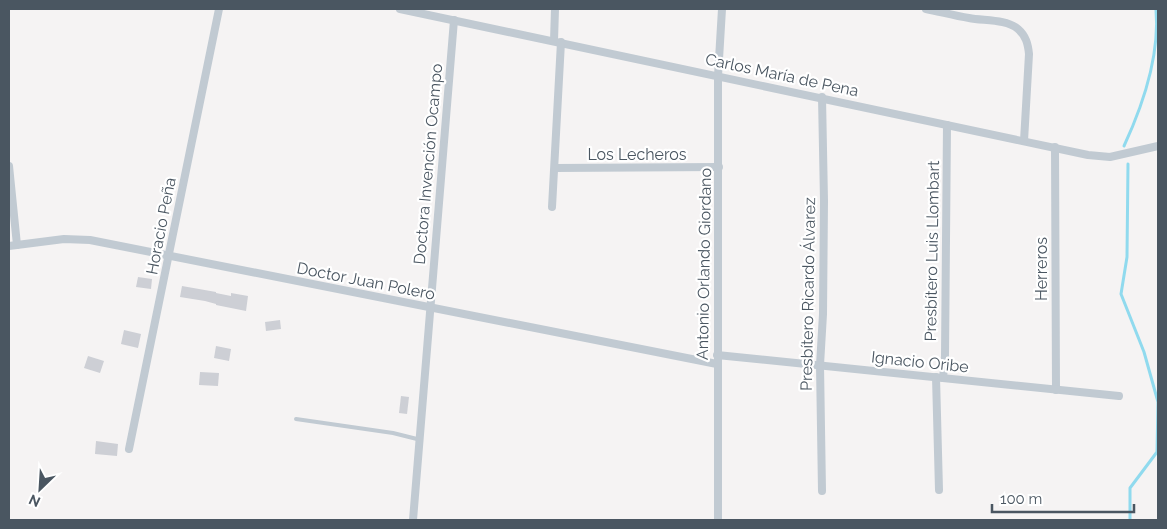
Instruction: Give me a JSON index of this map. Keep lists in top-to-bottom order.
{
  "streets": {
    "street": [
      "Carlos María de Pena",
      "Los Lecheros",
      "Doctora Invención Ocampo",
      "Horacio Peña",
      "Presbítero Luis Llombart",
      "Antonio Orlando Giordano",
      "Herreros",
      "Doctor Juan Polero",
      "Presbítero Ricardo Álvarez",
      "Ignacio Oribe"
    ]
  },
  "crossings": [
    ["Carlos María de Pena", "Doctora Invención Ocampo"],
    ["Carlos María de Pena", "Presbítero Luis Llombart"],
    ["Carlos María de Pena", "Antonio Orlando Giordano"],
    ["Carlos María de Pena", "Herreros"],
    ["Carlos María de Pena", "Presbítero Ricardo Álvarez"],
    ["Los Lecheros", "Antonio Orlando Giordano"],
    ["Doctora Invención Ocampo", "Doctor Juan Polero"],
    ["Horacio Peña", "Doctor Juan Polero"],
    ["Presbítero Luis Llombart", "Ignacio Oribe"],
    ["Antonio Orlando Giordano", "Doctor Juan Polero"],
    ["Antonio Orlando Giordano", "Ignacio Oribe"],
    ["Herreros", "Ignacio Oribe"],
    ["Presbítero Ricardo Álvarez", "Ignacio Oribe"]
  ],
  "scale_bar": "100 m",
  "north": "bottom left"
}
